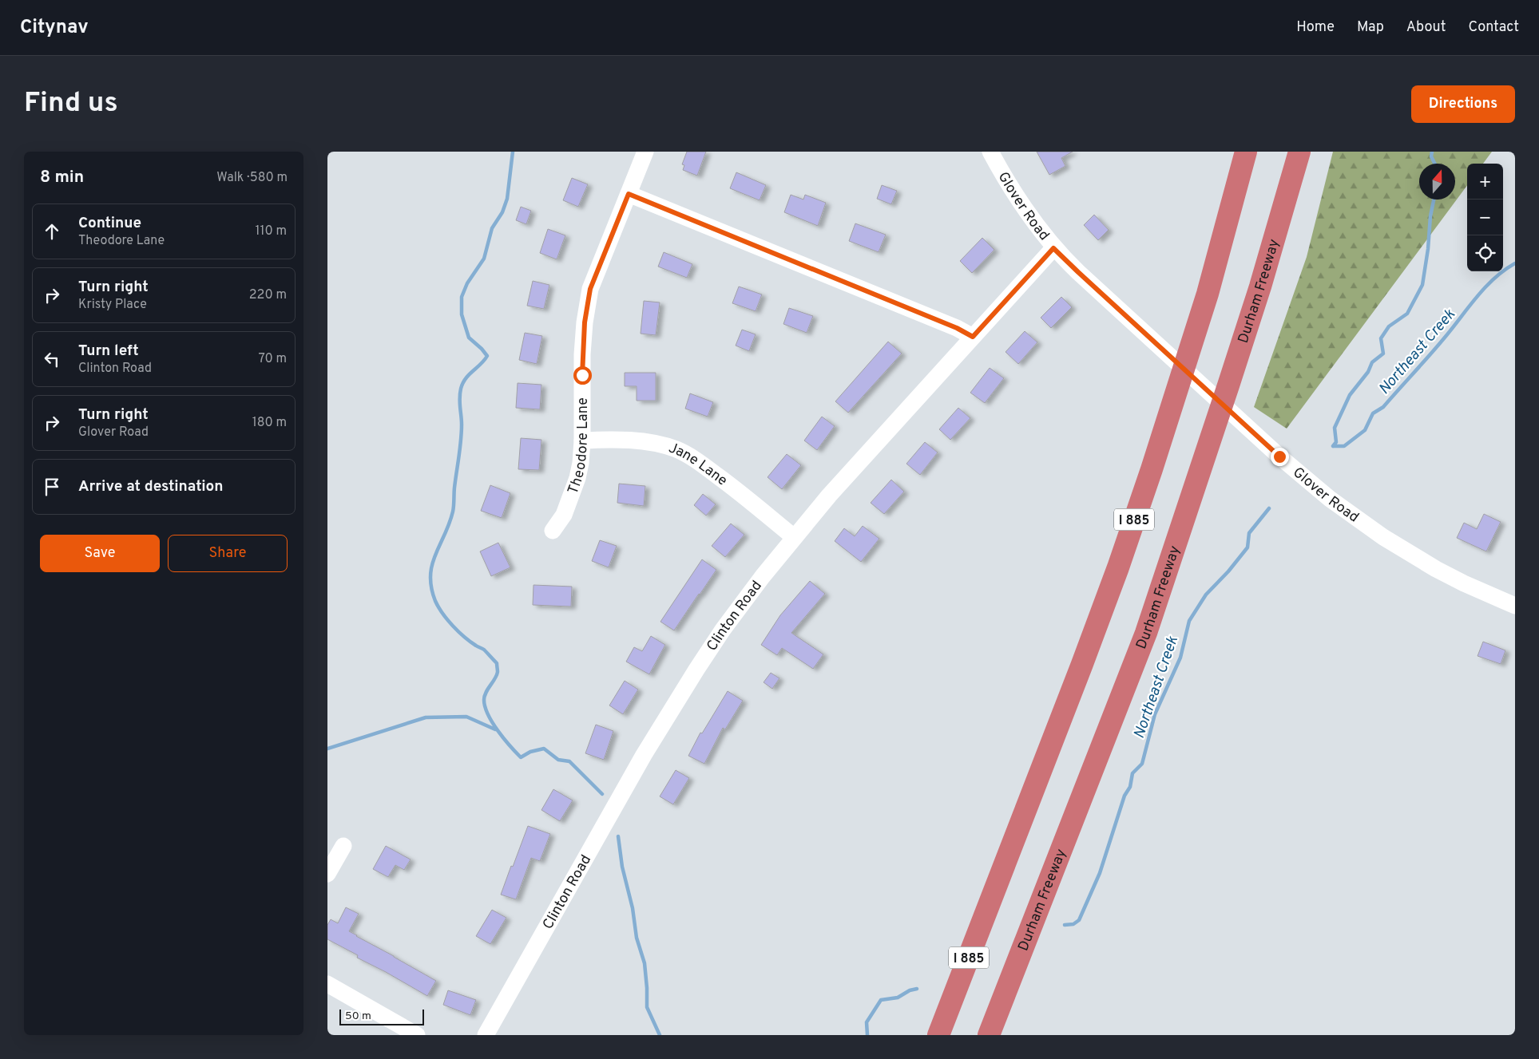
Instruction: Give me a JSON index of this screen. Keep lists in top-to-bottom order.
{
  "streets": {
    "highway": ["Durham Freeway", "I 885"],
    "street": [
      "Glover Road",
      "Theodore Lane",
      "Jane Lane",
      "Clinton Road"
    ]
  },
  "crossings": [
    ["Glover Road", "Clinton Road"],
    ["Theodore Lane", "Jane Lane"],
    ["Jane Lane", "Clinton Road"]
  ],
  "water": ["Northeast Creek"],
  "scale_bar": "50 m",
  "north": "top",
  "page": {
    "header": "Citynav",
    "nav": [
      "Home",
      "Map",
      "About",
      "Contact"
    ],
    "buttons": [
      "Directions",
      ["Save", "Share"]
    ],
    "title": "Find us",
    "heading": ["8 min", "Walk · 580 m"],
    "map_buttons": ["+", "−"],
    "list": [
      ["Continue", "Theodore Lane", "110 m"],
      ["Turn right", "Kristy Place", "220 m"],
      ["Turn left", "Clinton Road", "70 m"],
      ["Turn right", "Glover Road", "180 m"],
      "Arrive at destination"
    ],
    "scale": "50 m"
  }
}
